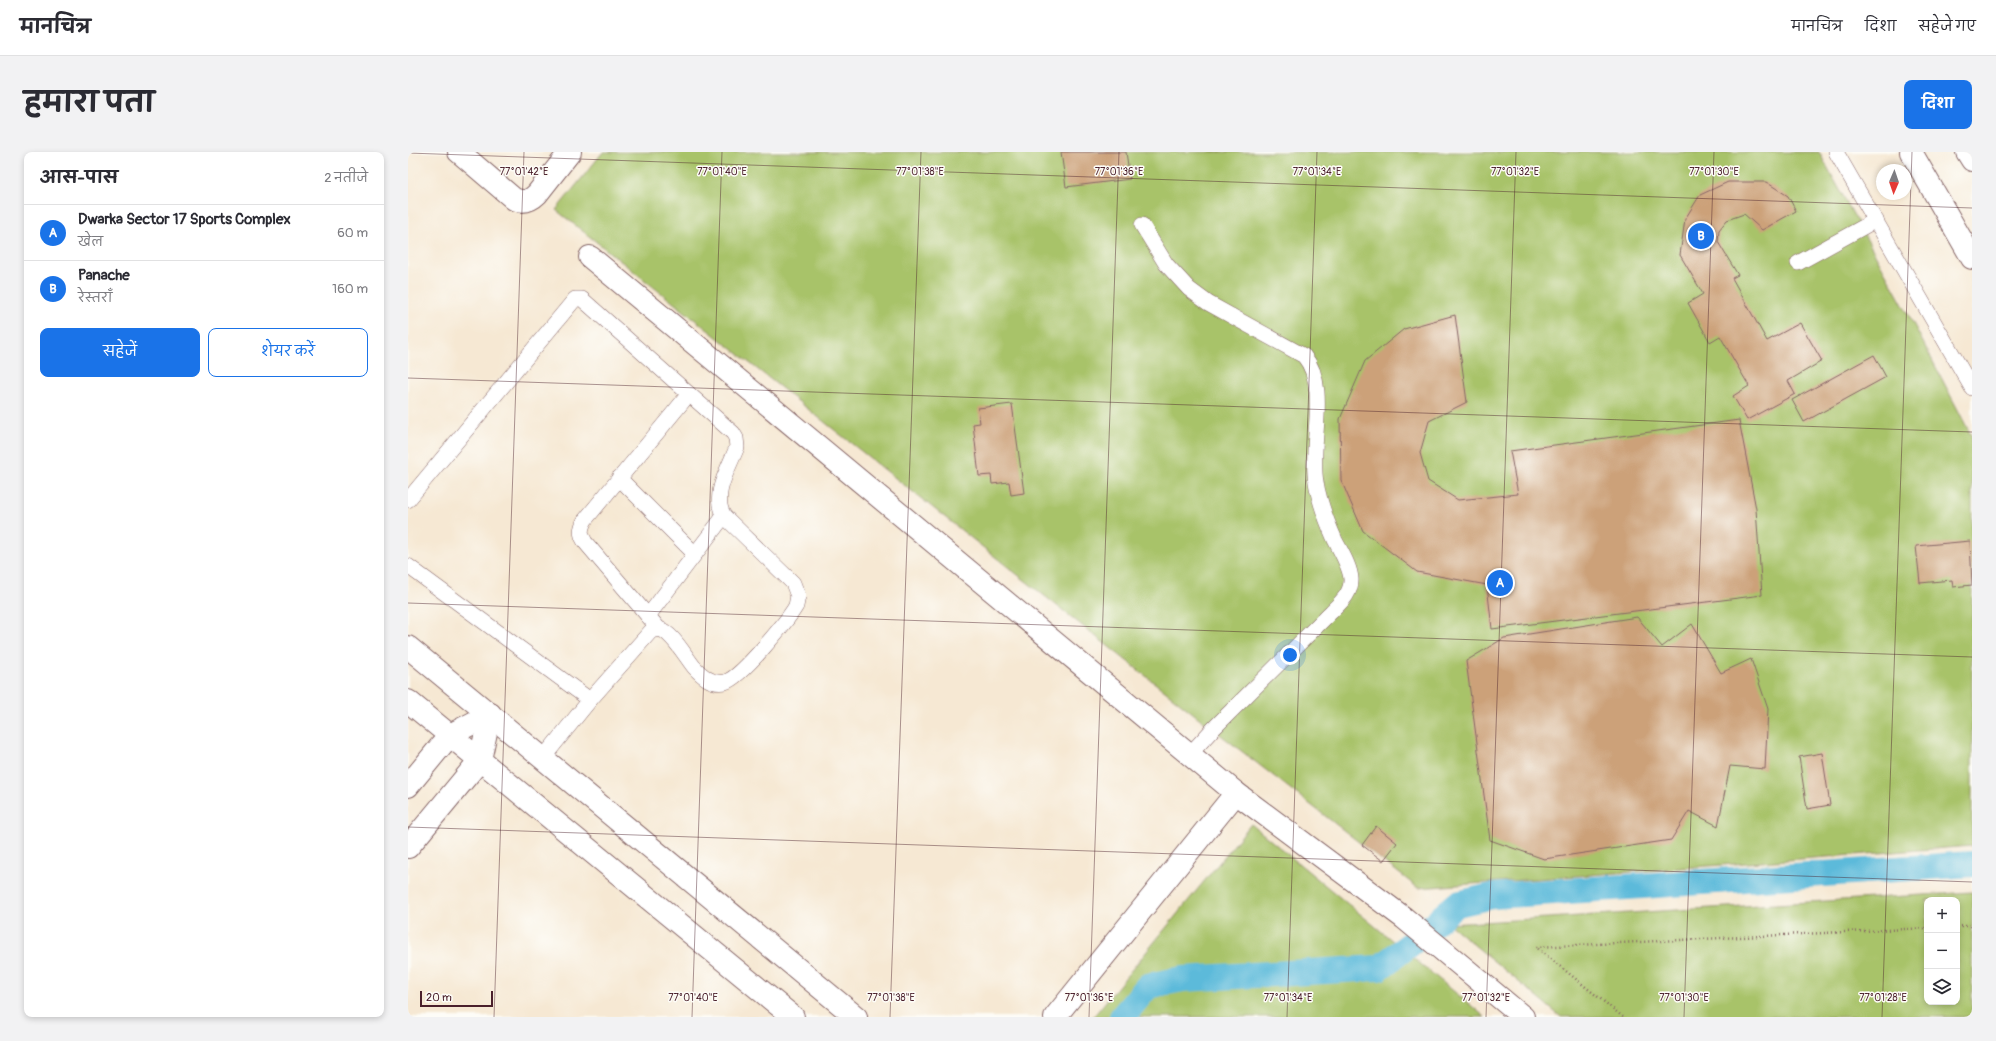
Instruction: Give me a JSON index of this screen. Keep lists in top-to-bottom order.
{
  "scale_bar": "20 m",
  "north": "bottom",
  "page": {
    "header": "मानचित्र",
    "nav": ["मानचित्र", "दिशा", "सहेजे गए"],
    "title": "हमारा पता",
    "buttons": [
      "दिशा",
      ["सहेजें", "शेयर करें"]
    ],
    "heading": ["आस-पास", "2 नतीजे"],
    "list": [
      {
        "mark": "A",
        "name": "Dwarka Sector 17 Sports Complex",
        "note": "खेल",
        "value": "60 m"
      },
      {
        "mark": "B",
        "name": "Panache",
        "note": "रेस्तराँ",
        "value": "160 m"
      }
    ],
    "pins": ["B", "A"],
    "map_buttons": ["+", "−"],
    "scale": "20 m"
  },
  "coordinates": [
    "77°01'42\"E",
    "77°01'40\"E",
    "77°01'38\"E",
    "77°01'36\"E",
    "77°01'34\"E",
    "77°01'32\"E",
    "77°01'30\"E",
    "77°01'28\"E"
  ]
}
